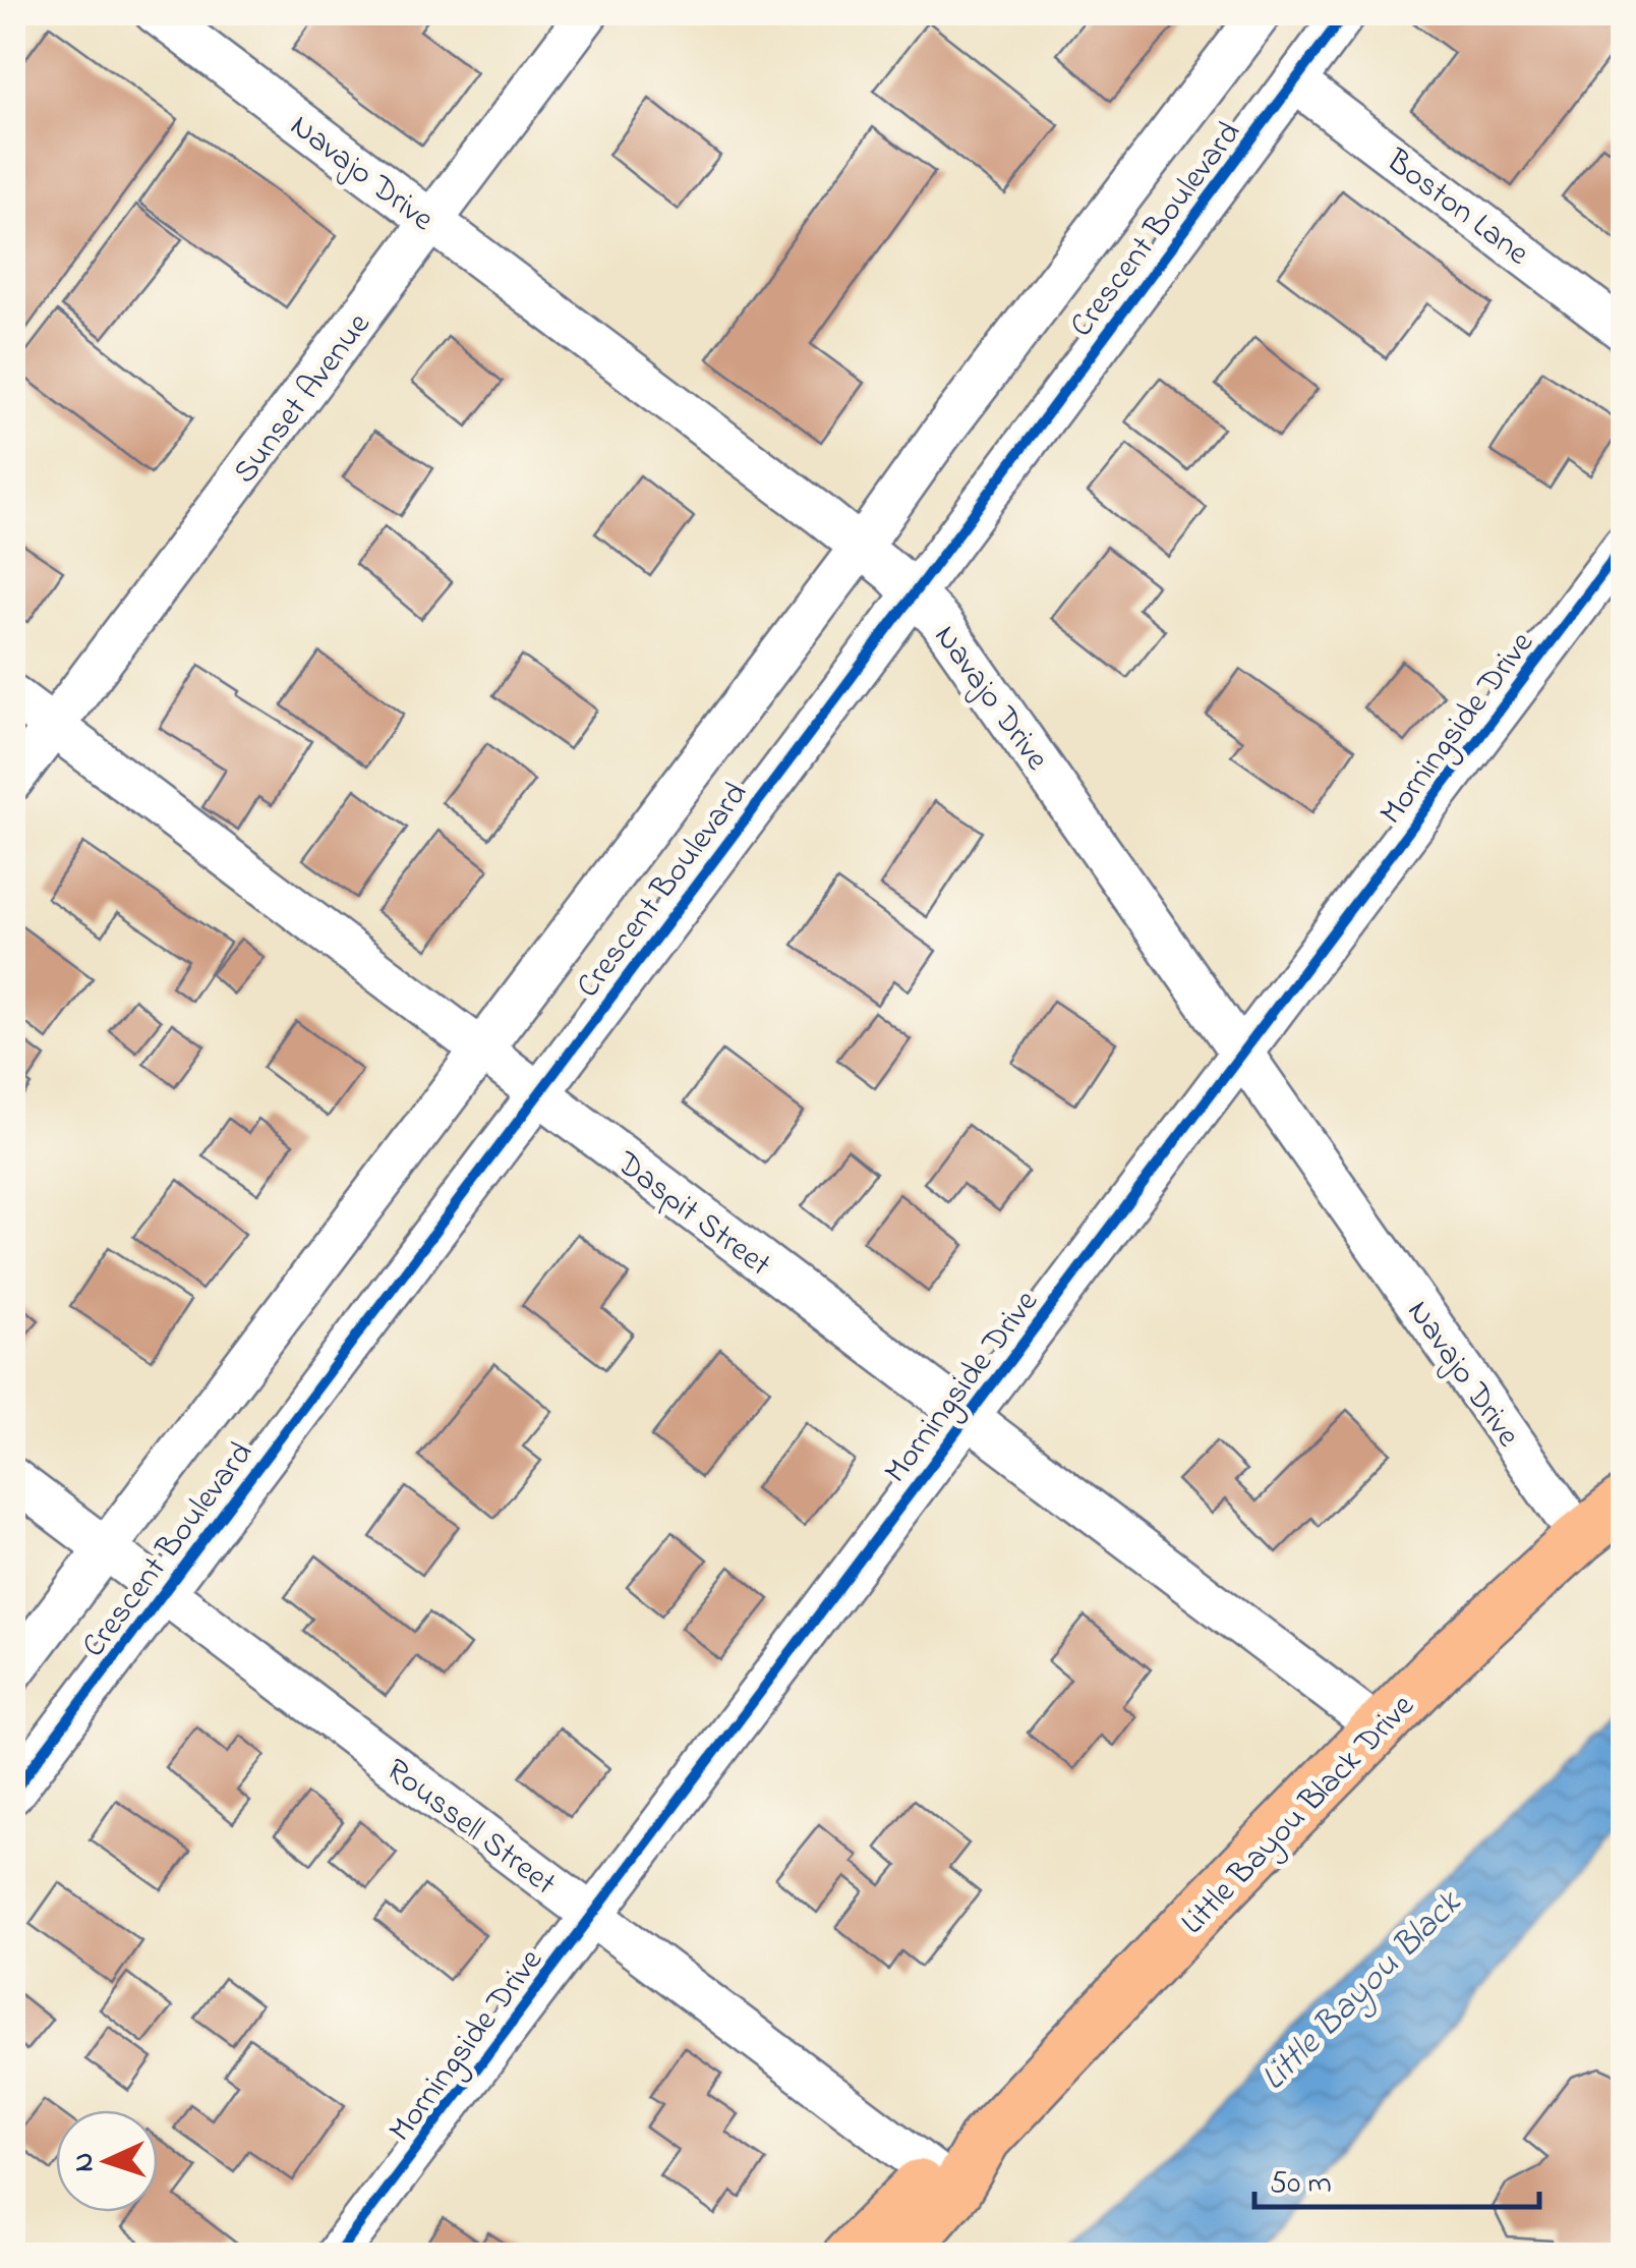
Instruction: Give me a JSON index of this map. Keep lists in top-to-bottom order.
{
  "streets": {
    "main road": ["Little Bayou Black Drive"],
    "street": [
      "Navajo Drive",
      "Boston Lane",
      "Crescent Boulevard",
      "Sunset Avenue",
      "Morningside Drive",
      "Daspit Street",
      "Roussell Street"
    ]
  },
  "crossings": [
    ["Navajo Drive", "Crescent Boulevard"],
    ["Navajo Drive", "Sunset Avenue"],
    ["Navajo Drive", "Morningside Drive"],
    ["Navajo Drive", "Little Bayou Black Drive"],
    ["Boston Lane", "Crescent Boulevard"],
    ["Crescent Boulevard", "Daspit Street"],
    ["Crescent Boulevard", "Roussell Street"],
    ["Sunset Avenue", "Daspit Street"],
    ["Morningside Drive", "Daspit Street"],
    ["Morningside Drive", "Roussell Street"],
    ["Daspit Street", "Little Bayou Black Drive"],
    ["Little Bayou Black Drive", "Roussell Street"]
  ],
  "water": ["Little Bayou Black"],
  "scale_bar": "50 m",
  "north": "left"
}
